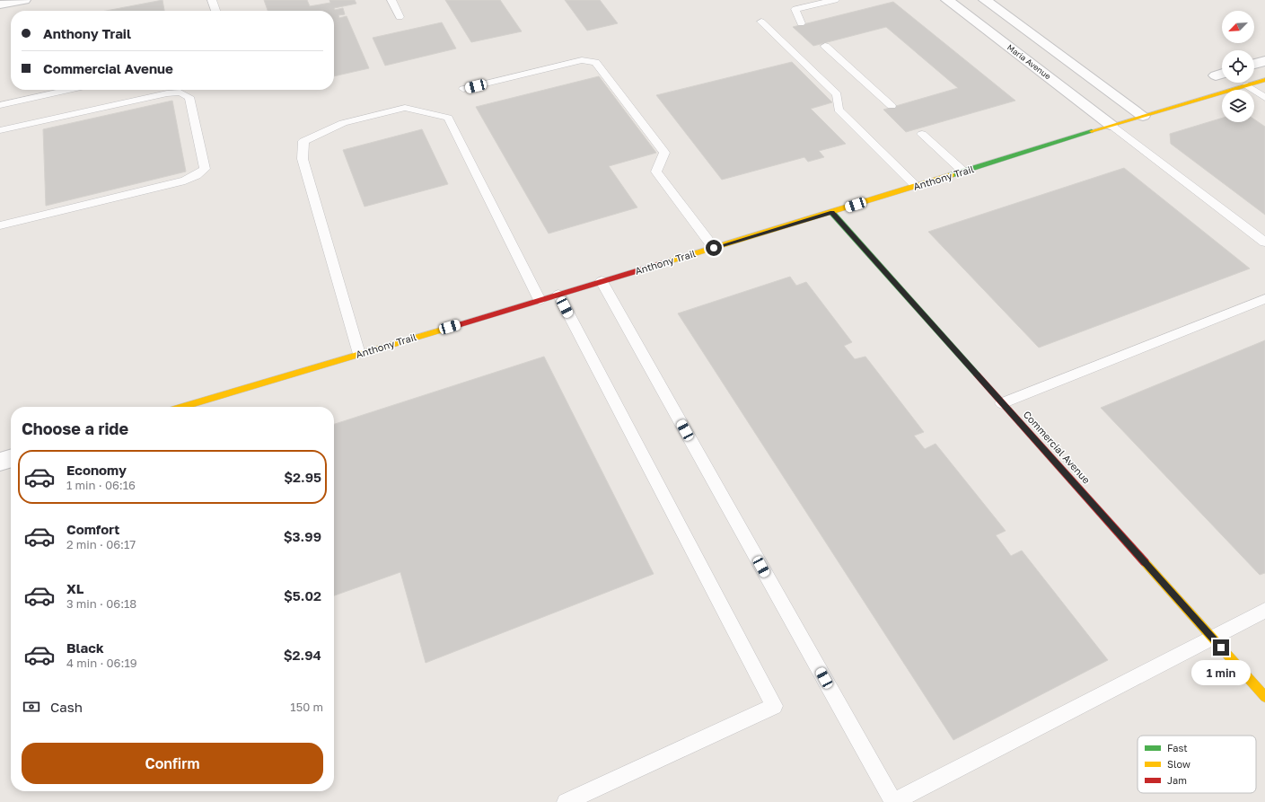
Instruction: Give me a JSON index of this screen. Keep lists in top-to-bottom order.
{
  "streets": {
    "street": ["Maria Avenue", "Anthony Trail", "Commercial Avenue"]
  },
  "crossings": [
    ["Maria Avenue", "Anthony Trail"],
    ["Anthony Trail", "Commercial Avenue"]
  ],
  "legend": ["Fast", "Slow", "Jam"],
  "north": "bottom left",
  "page": {
    "banner": ["Anthony Trail", "Commercial Avenue"],
    "heading": "Choose a ride",
    "list": [
      {
        "name": "Economy",
        "note": "1 min · 06:16",
        "value": "$2.95"
      },
      {
        "name": "Comfort",
        "note": "2 min · 06:17",
        "value": "$3.99"
      },
      {
        "name": "XL",
        "note": "3 min · 06:18",
        "value": "$5.02"
      },
      {
        "name": "Black",
        "note": "4 min · 06:19",
        "value": "$2.94"
      }
    ],
    "bubble": "1 min",
    "pay": ["Cash", "150 m"],
    "buttons": "Confirm"
  }
}
